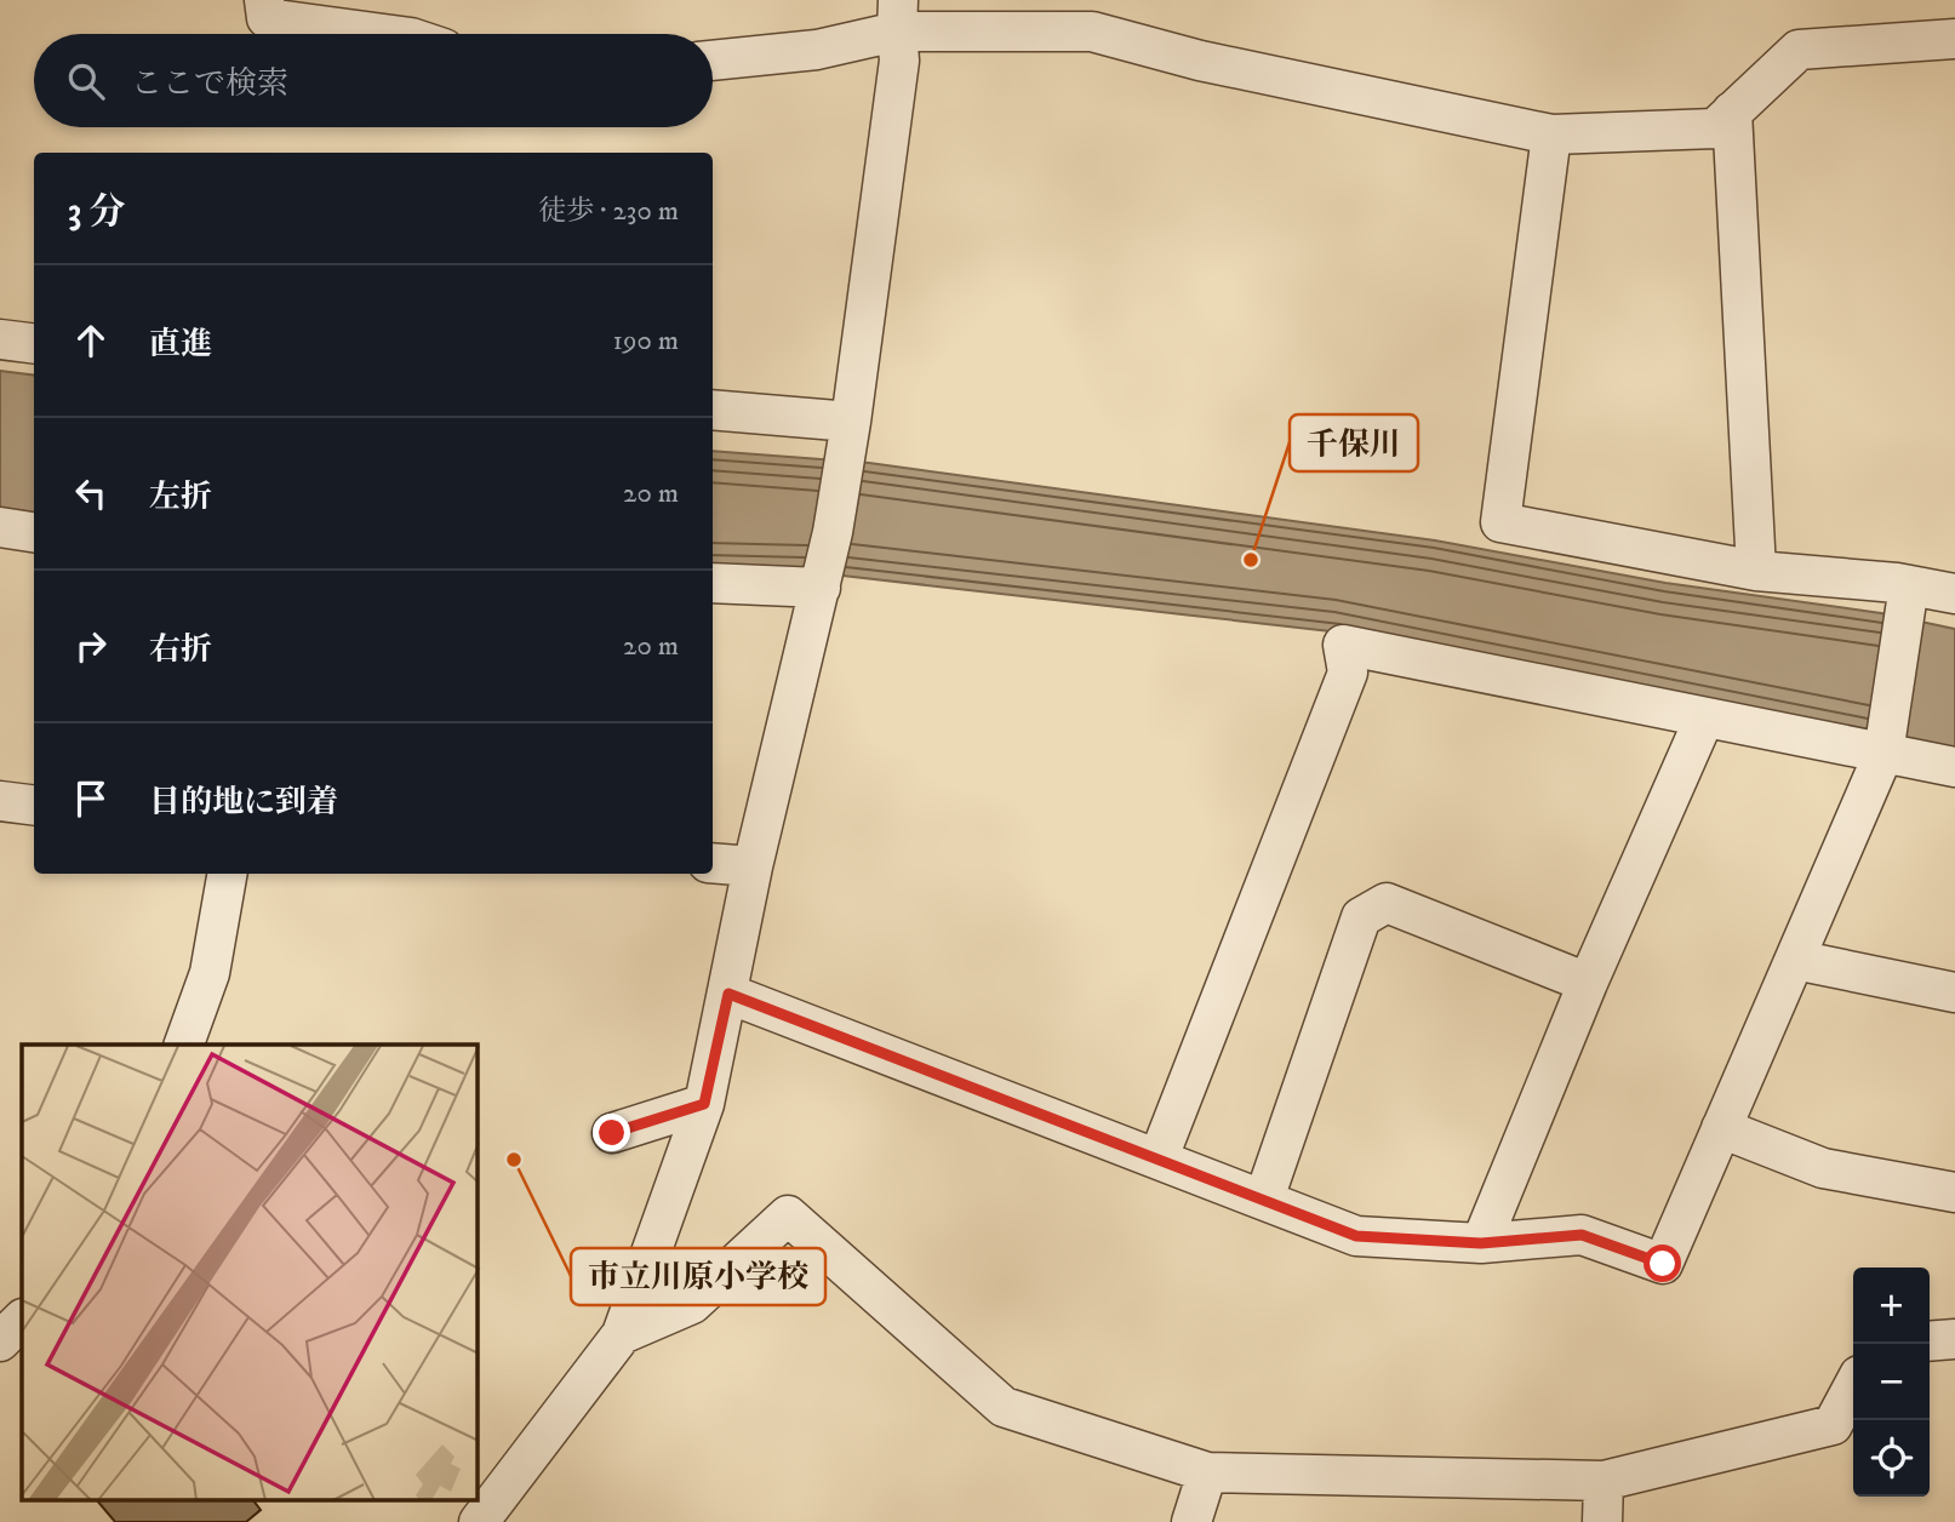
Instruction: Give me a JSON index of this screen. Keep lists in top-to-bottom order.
{
  "places": ["千保川", "市立川原小学校"],
  "page": {
    "search": "ここで検索",
    "heading": ["3 分", "徒歩 · 230 m"],
    "list": [
      ["直進", "190 m"],
      ["左折", "20 m"],
      ["右折", "20 m"],
      "目的地に到着"
    ],
    "map_buttons": ["+", "−"]
  }
}
